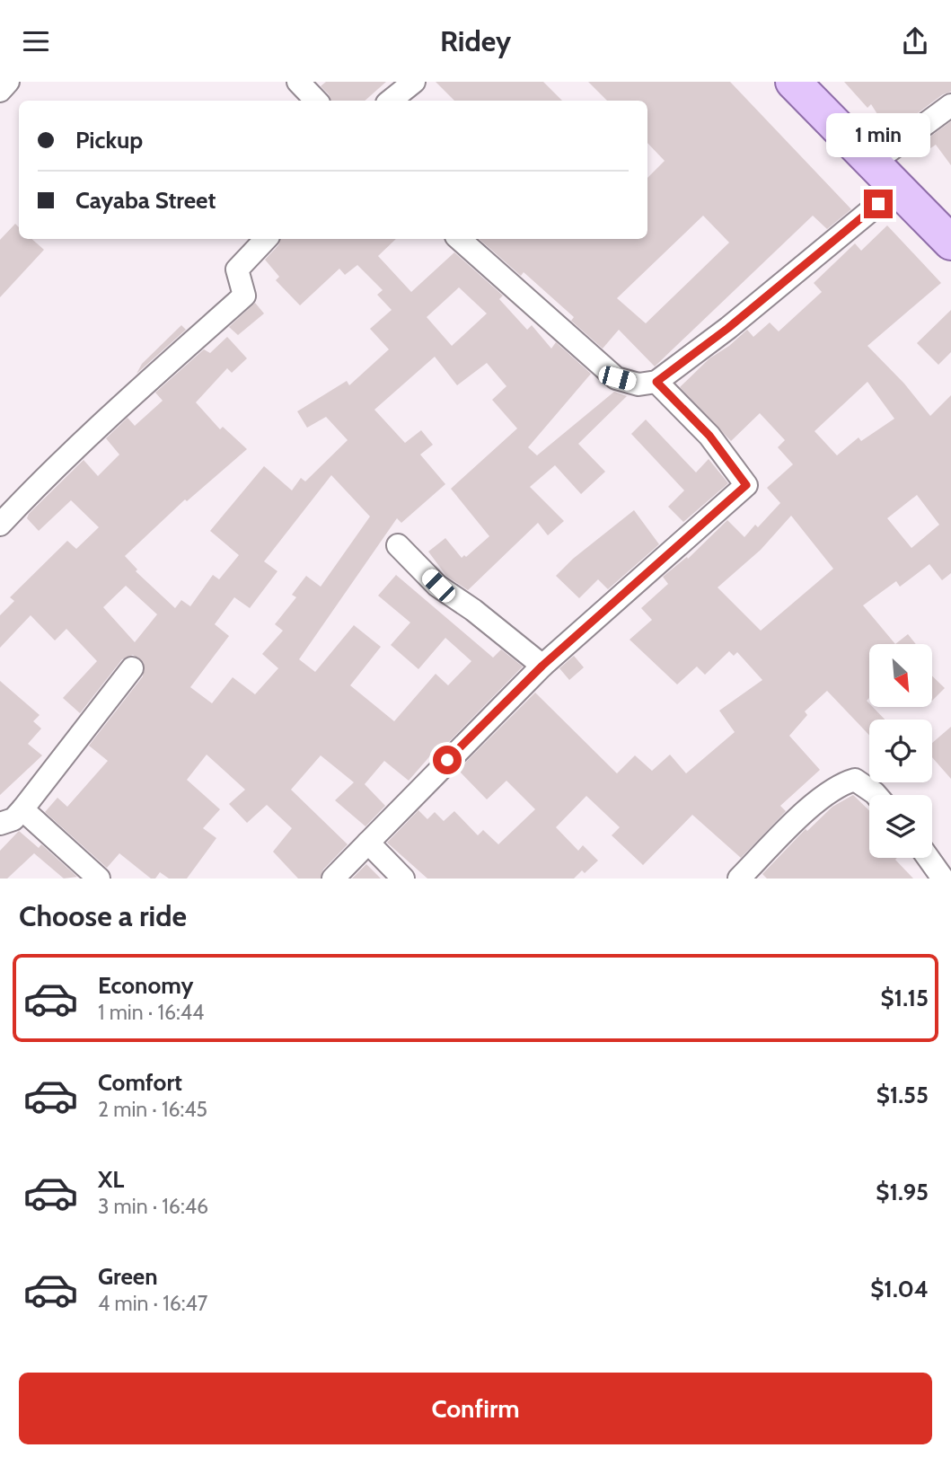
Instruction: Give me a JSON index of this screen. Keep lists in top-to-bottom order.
{
  "north": "bottom right",
  "page": {
    "header": "Ridey",
    "banner": ["Pickup", "Cayaba Street"],
    "bubble": "1 min",
    "heading": "Choose a ride",
    "list": [
      {
        "name": "Economy",
        "note": "1 min · 16:44",
        "value": "$1.15"
      },
      {
        "name": "Comfort",
        "note": "2 min · 16:45",
        "value": "$1.55"
      },
      {
        "name": "XL",
        "note": "3 min · 16:46",
        "value": "$1.95"
      },
      {
        "name": "Green",
        "note": "4 min · 16:47",
        "value": "$1.04"
      }
    ],
    "buttons": "Confirm"
  }
}
